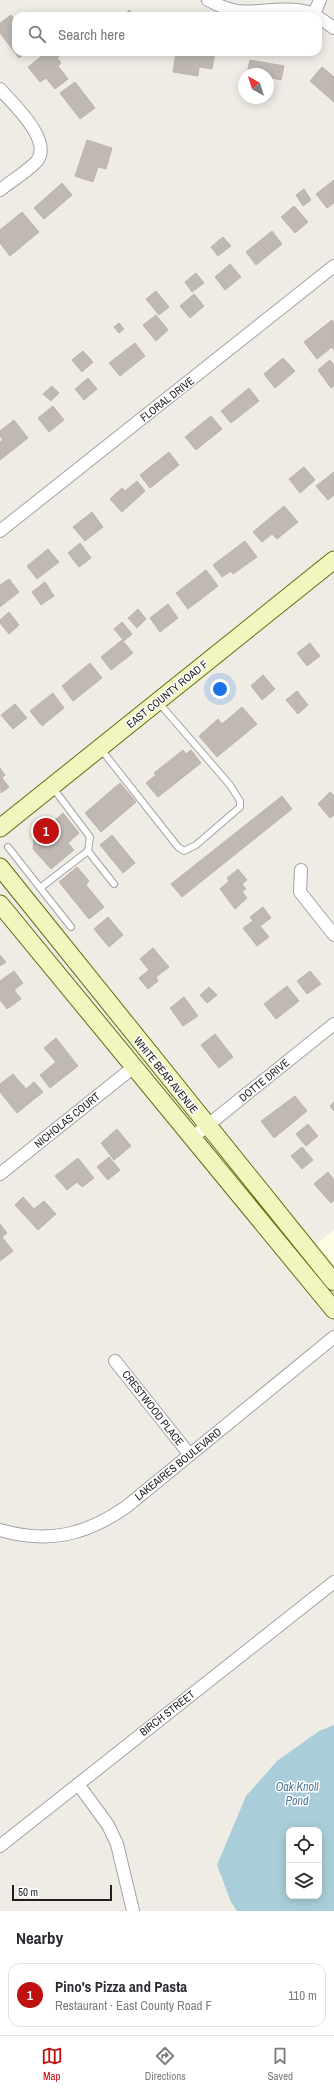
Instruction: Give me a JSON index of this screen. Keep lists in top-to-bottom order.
{
  "streets": {
    "main road": ["EAST COUNTY ROAD F", "WHITE BEAR AVENUE"],
    "street": [
      "FLORAL DRIVE",
      "DOTTE DRIVE",
      "NICHOLAS COURT",
      "CRESTWOOD PLACE",
      "LAKEAIRES BOULEVARD",
      "BIRCH STREET"
    ]
  },
  "crossings": [
    ["WHITE BEAR AVENUE", "DOTTE DRIVE"],
    ["WHITE BEAR AVENUE", "NICHOLAS COURT"],
    ["CRESTWOOD PLACE", "LAKEAIRES BOULEVARD"]
  ],
  "water": ["Oak Knoll Pond"],
  "scale_bar": "50 m",
  "north": "top left",
  "page": {
    "search": "Search here",
    "pins": "1",
    "scale": "50 m",
    "heading": "Nearby",
    "list": [
      {
        "mark": "1",
        "name": "Pino's Pizza and Pasta",
        "note": "Restaurant · East County Road F",
        "value": "110 m"
      }
    ],
    "nav": ["Map", "Directions", "Saved"]
  }
}
